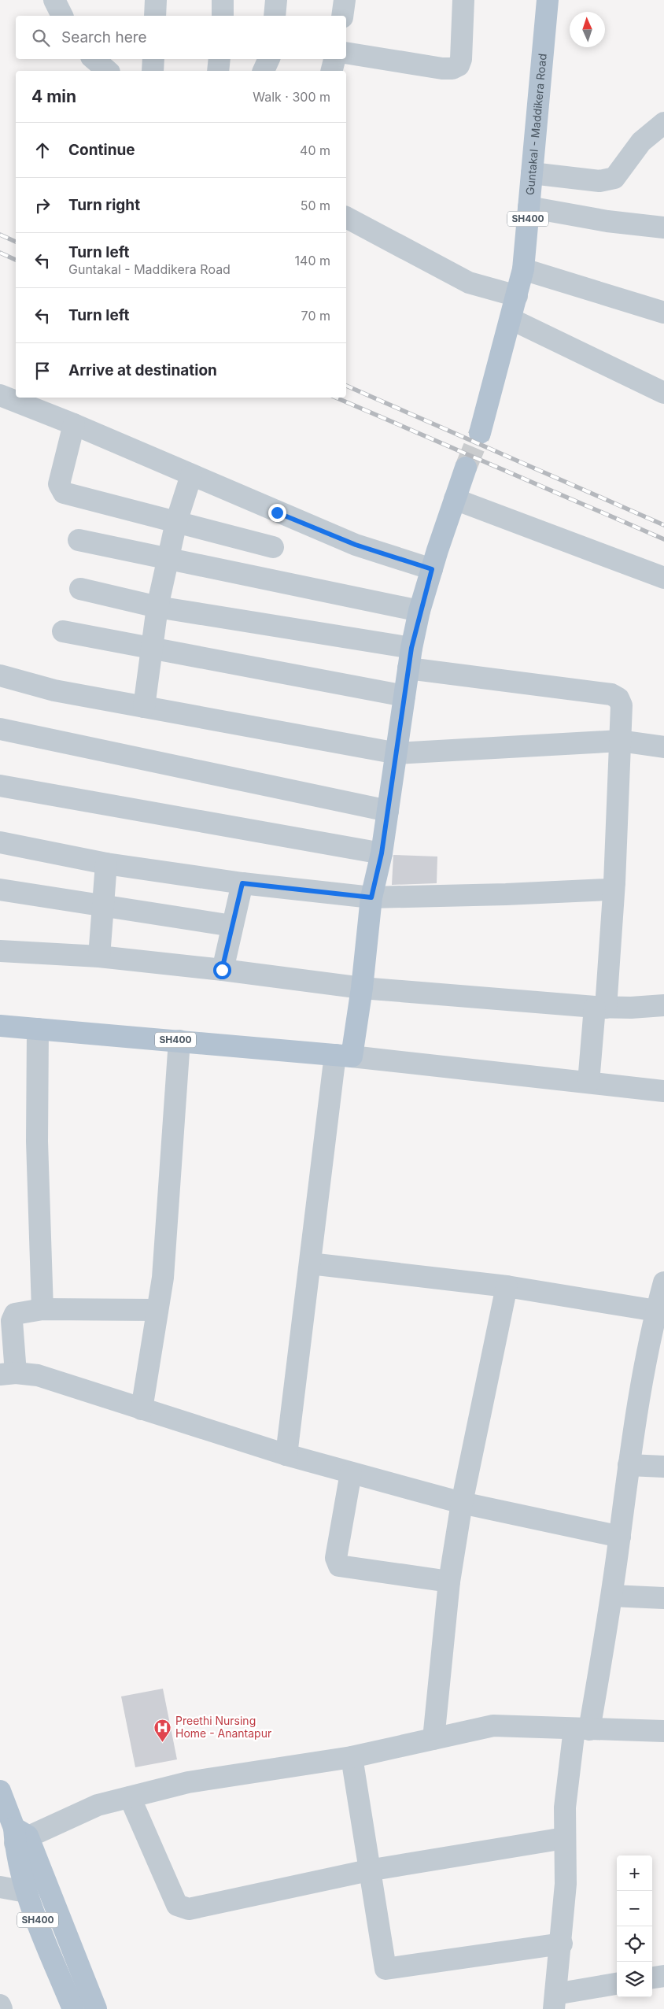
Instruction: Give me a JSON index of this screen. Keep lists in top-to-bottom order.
{
  "streets": {
    "main road": ["Guntakal - Maddikera Road", "SH400"]
  },
  "places": {
    "hospital": ["Preethi Nursing Home - Anantapur"]
  },
  "north": "top",
  "page": {
    "search": "Search here",
    "heading": ["4 min", "Walk · 300 m"],
    "list": [
      ["Continue", "40 m"],
      ["Turn right", "50 m"],
      ["Turn left", "Guntakal - Maddikera Road", "140 m"],
      ["Turn left", "70 m"],
      "Arrive at destination"
    ],
    "map_buttons": ["+", "−"]
  }
}
